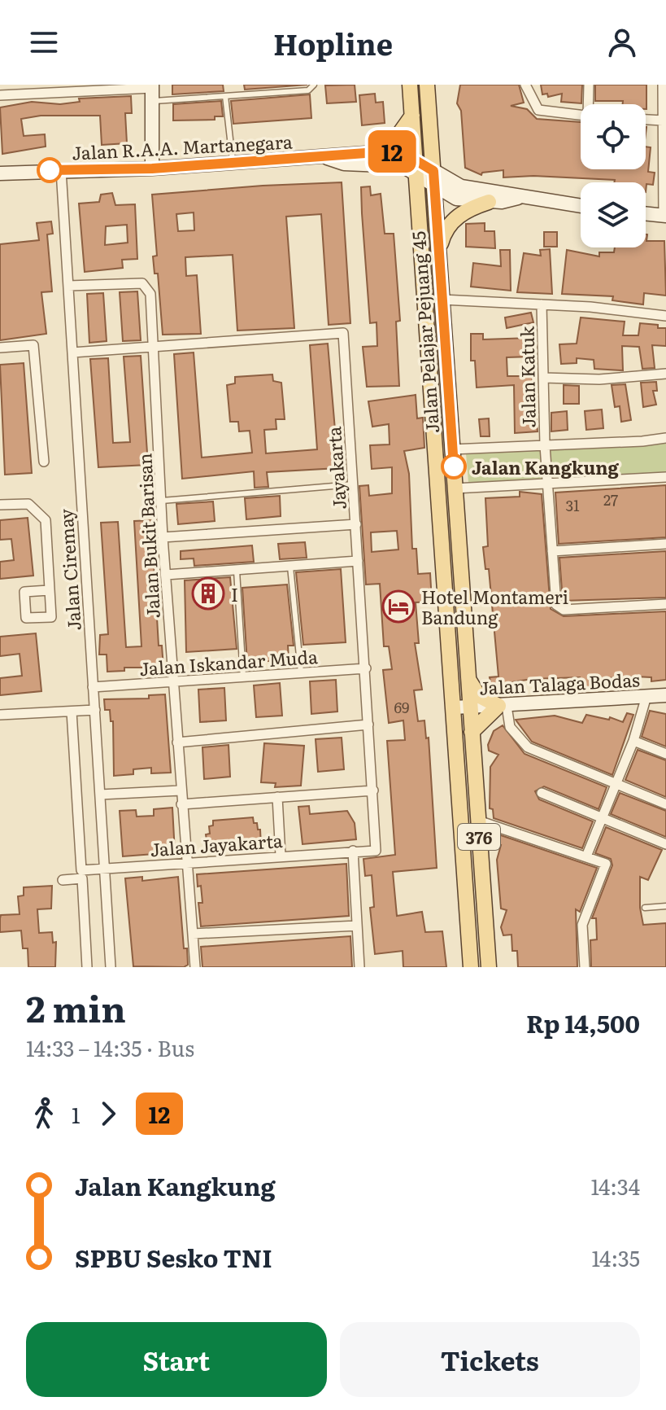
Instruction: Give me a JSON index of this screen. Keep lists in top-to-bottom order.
{
  "streets": {
    "main road": [
      "Jalan R.A.A. Martanegara",
      "Jalan Pelajar Pejuang 45",
      "Jalan Talaga Bodas",
      "376"
    ],
    "street": [
      "Jalan Katuk",
      "Jayakarta",
      "Jalan Bukit Barisan",
      "Jalan Ciremay",
      "Jalan Iskandar Muda",
      "Jalan Jayakarta"
    ]
  },
  "crossings": [
    ["Jalan R.A.A. Martanegara", "Jalan Pelajar Pejuang 45"],
    ["Jalan R.A.A. Martanegara", "Jalan Ciremay"],
    ["Jalan Pelajar Pejuang 45", "Jalan Talaga Bodas"],
    ["Jayakarta", "Jalan Bukit Barisan"],
    ["Jayakarta", "Jalan Ciremay"],
    ["Jayakarta", "Jalan Iskandar Muda"],
    ["Jayakarta", "Jalan Jayakarta"],
    ["Jalan Bukit Barisan", "Jalan Ciremay"],
    ["Jalan Bukit Barisan", "Jalan Iskandar Muda"],
    ["Jalan Bukit Barisan", "Jalan Jayakarta"],
    ["Jalan Ciremay", "Jalan Iskandar Muda"],
    ["Jalan Ciremay", "Jalan Jayakarta"]
  ],
  "places": {
    "other": ["Jalan Kangkung"],
    "building": ["I"],
    "hotel": ["Hotel Montameri Bandung"]
  },
  "lines": ["bus line 12"],
  "house_numbers": ["27", "31", "69"],
  "page": {
    "header": "Hopline",
    "on_map": "12",
    "heading": ["2 min", "14:33 – 14:35 · Bus", "Rp 14,500"],
    "legs": ["1", "12"],
    "list": [
      {
        "name": "Jalan Kangkung",
        "value": "14:34"
      },
      {
        "name": "SPBU Sesko TNI",
        "value": "14:35"
      }
    ],
    "buttons": ["Start", "Tickets"]
  }
}
